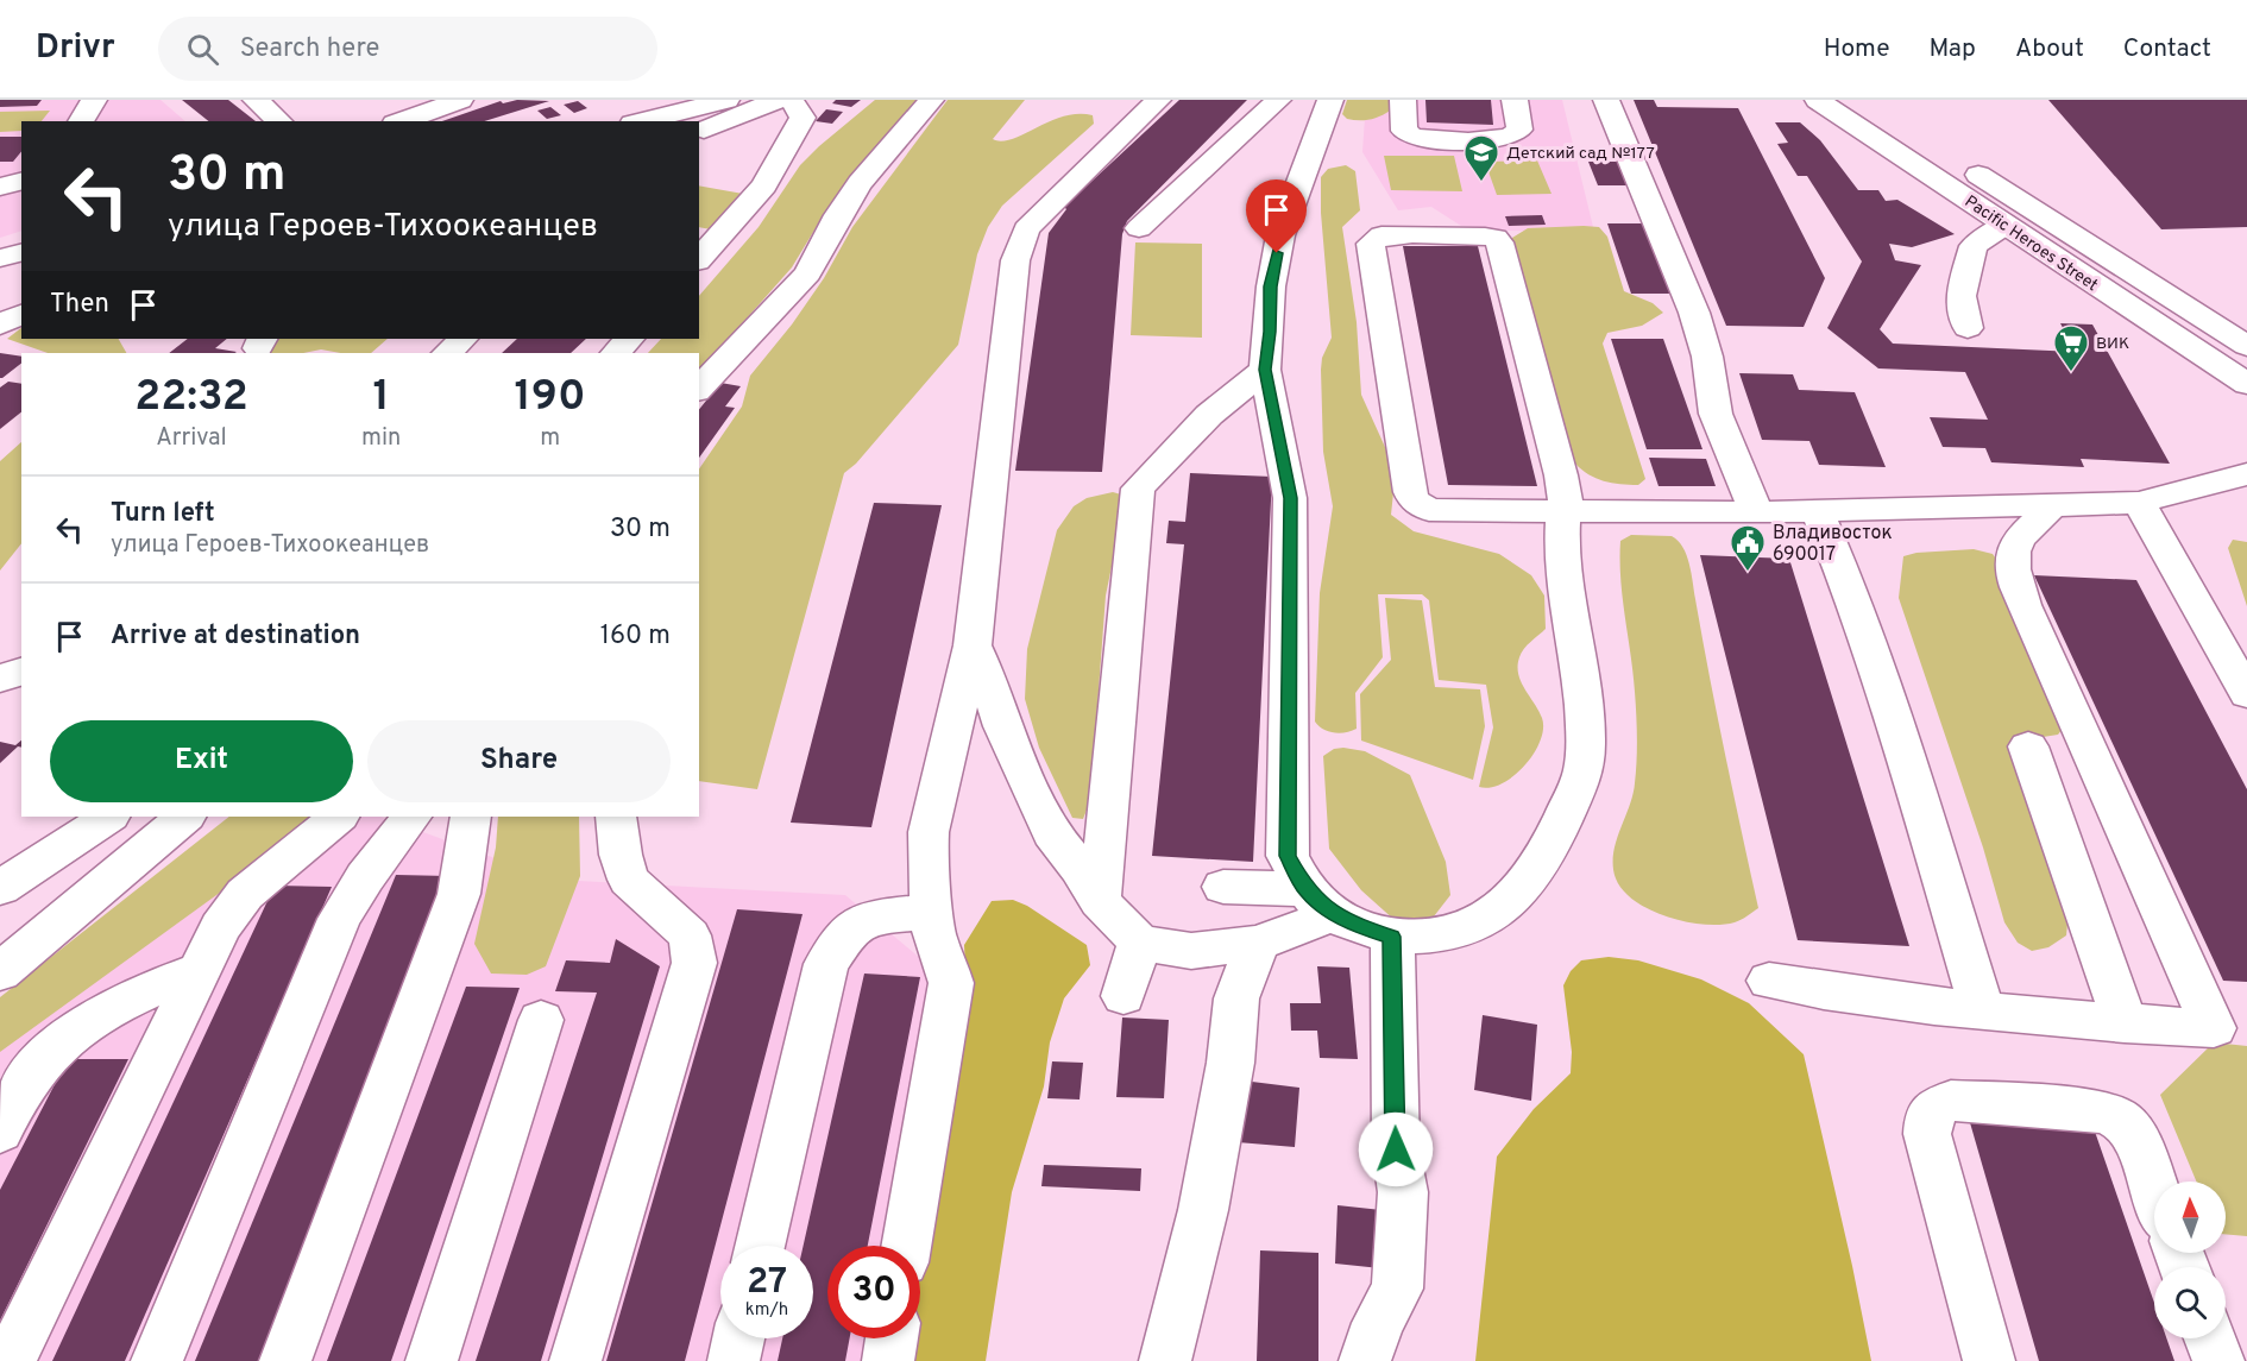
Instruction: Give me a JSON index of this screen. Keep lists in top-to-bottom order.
{
  "streets": {
    "main road": ["Pacific Heroes Street"]
  },
  "places": {
    "school or university": ["Детский сад №177"],
    "supermarket": ["ВИК"],
    "public building": ["Владивосток 690017"]
  },
  "north": "top",
  "page": {
    "header": "Drivr",
    "search": "Search here",
    "nav": [
      "Home",
      "Map",
      "About",
      "Contact"
    ],
    "turn": ["30 m", "улица Героев-Тихоокеанцев"],
    "then": "Then",
    "eta": [
      "22:32",
      "Arrival",
      "1",
      "min",
      "190",
      "m"
    ],
    "list": [
      {
        "name": "Turn left",
        "note": "улица Героев-Тихоокеанцев",
        "value": "30 m"
      },
      {
        "name": "Arrive at destination",
        "value": "160 m"
      }
    ],
    "buttons": ["Exit", "Share"],
    "speed": "27 km/h",
    "limit": "30"
  }
}
